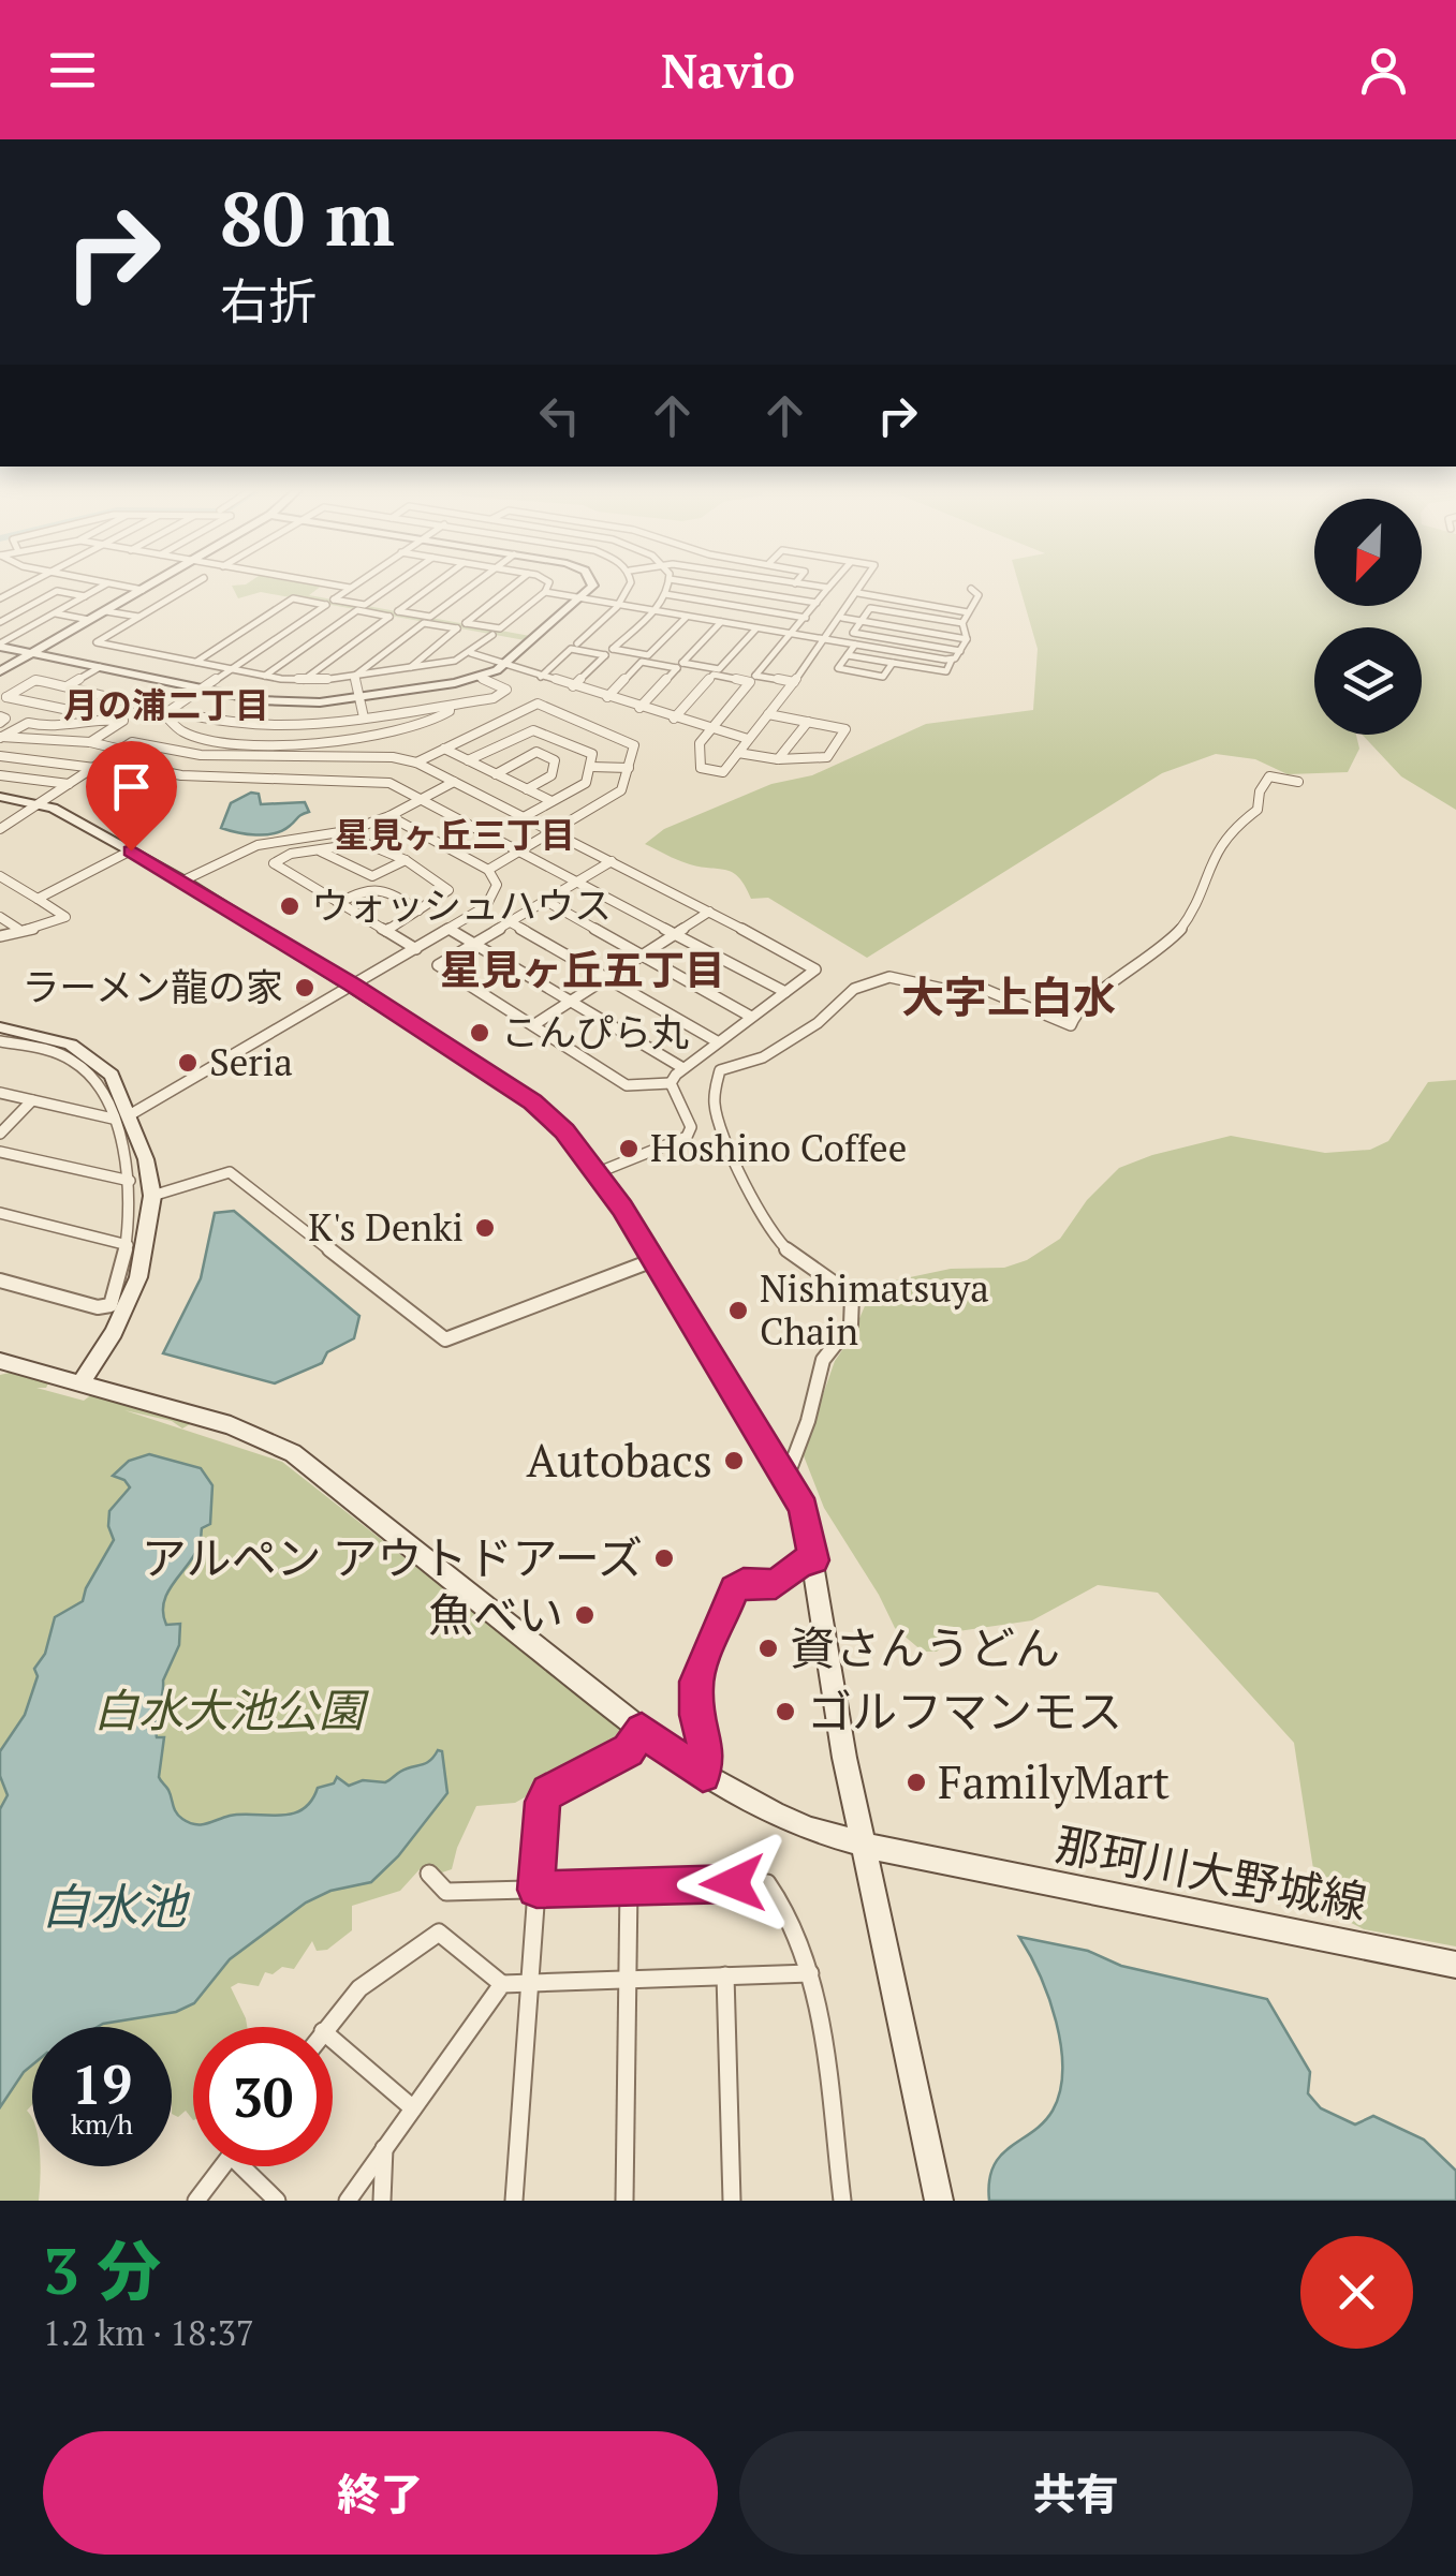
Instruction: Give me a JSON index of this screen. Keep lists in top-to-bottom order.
{
  "streets": {
    "street": ["那珂川大野城線"]
  },
  "districts": [
    "月の浦二丁目",
    "星見ヶ丘三丁目",
    "星見ヶ丘五丁目",
    "大字上白水"
  ],
  "water": ["白水池"],
  "parks": ["白水大池公園"],
  "places": [
    "ウォッシュハウス",
    "ラーメン龍の家",
    "こんぴら丸",
    "Seria",
    "Hoshino Coffee",
    "K's Denki",
    "Nishimatsuya Chain",
    "Autobacs",
    "アルペン アウトドアーズ",
    "魚べい",
    "資さんうどん",
    "ゴルフマンモス",
    "FamilyMart"
  ],
  "north": "bottom left",
  "page": {
    "header": "Navio",
    "turn": ["80 m", "右折"],
    "speed": "19 km/h",
    "limit": "30",
    "heading": ["3 分", "1.2 km · 18:37"],
    "buttons": ["終了", "共有"]
  }
}
